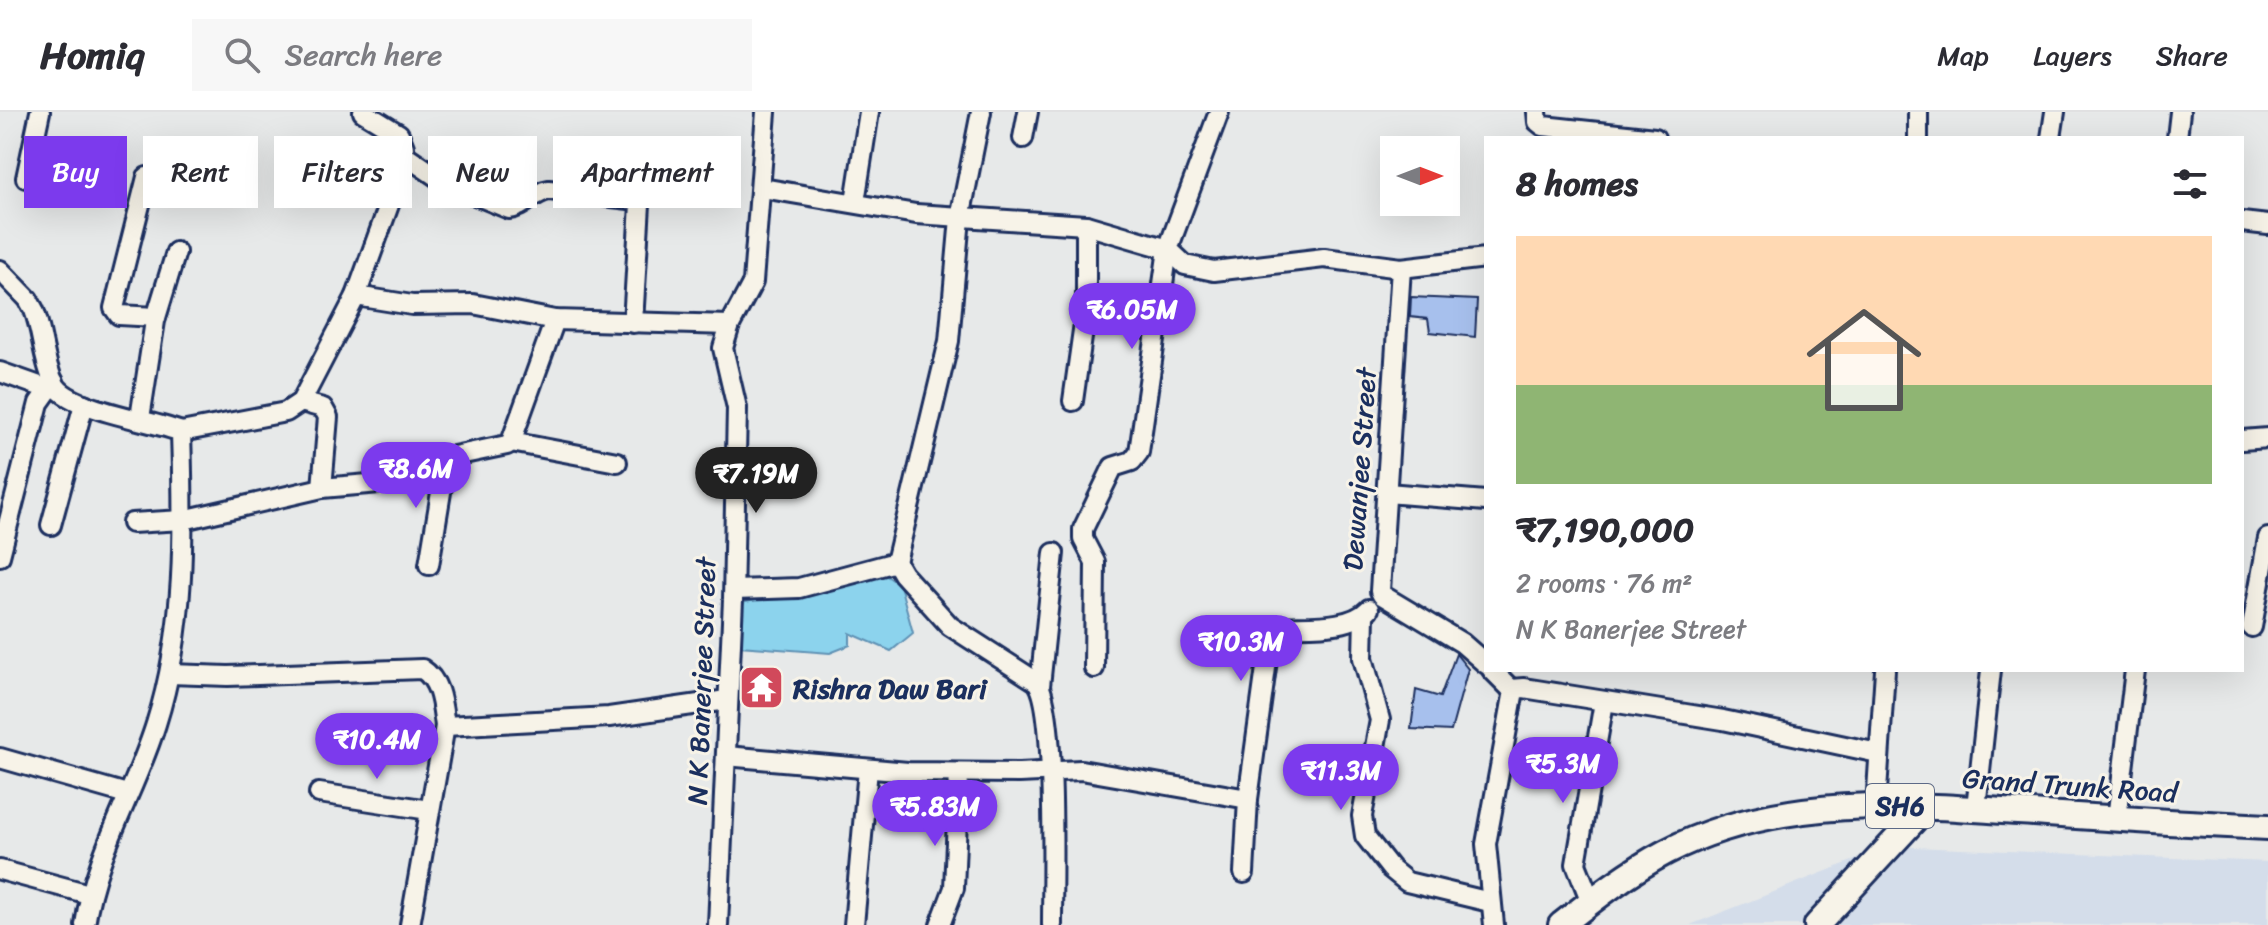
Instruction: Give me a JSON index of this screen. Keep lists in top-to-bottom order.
{
  "streets": {
    "main road": ["Grand Trunk Road", "SH6"],
    "street": ["Dewanjee Street", "N K Banerjee Street"]
  },
  "places": {
    "temple": ["Rishra Daw Bari"]
  },
  "north": "right",
  "page": {
    "header": "Homiq",
    "search": "Search here",
    "nav": ["Map", "Layers", "Share"],
    "chip": [
      "Buy",
      "Rent",
      "Filters",
      "New",
      "Apartment"
    ],
    "heading": "8 homes",
    "list": [
      {
        "name": "₹7,190,000",
        "note": "2 rooms · 76 m² · N K Banerjee Street"
      }
    ],
    "price": [
      "₹6.05M",
      "₹8.6M",
      "₹7.19M",
      "₹10.3M",
      "₹10.4M",
      "₹5.3M",
      "₹11.3M",
      "₹5.83M"
    ]
  }
}
